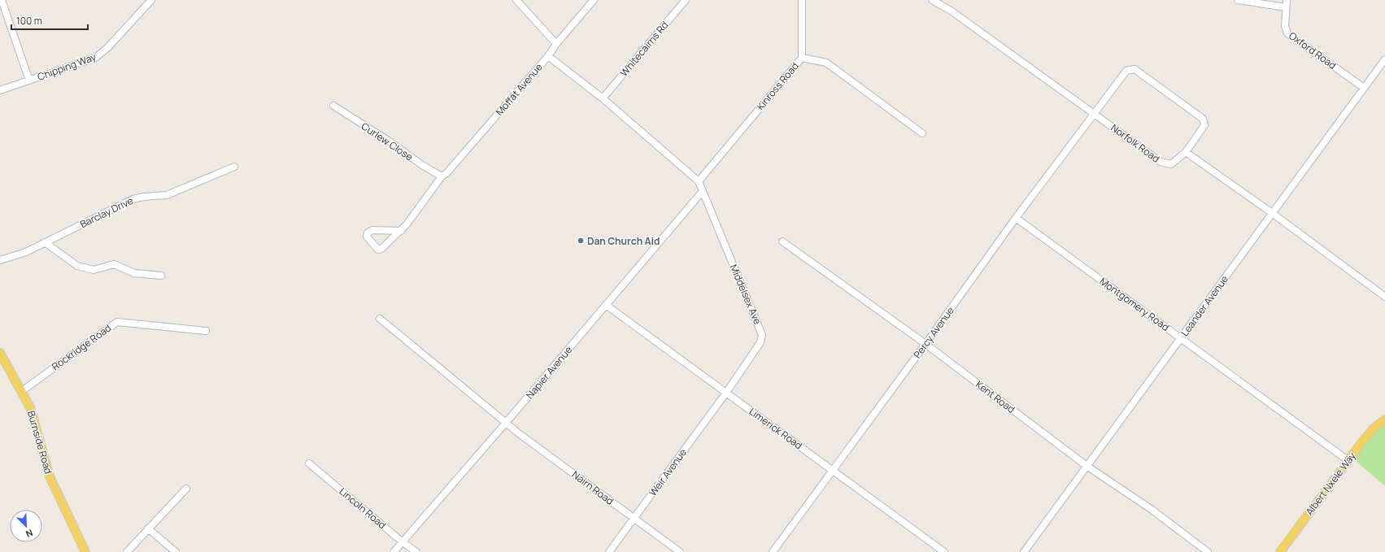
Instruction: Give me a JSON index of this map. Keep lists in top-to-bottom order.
{
  "streets": {
    "main road": ["Burnside Road", "Albert Nxele Way"],
    "street": [
      "Whitecairns Rd",
      "Oxford Road",
      "Chipping Way",
      "Kinross Road",
      "Moffat Avenue",
      "Curlew Close",
      "Norfolk Road",
      "Barclay Drive",
      "Middelsex Ave",
      "Montgomery Road",
      "Leander Avenue",
      "Percy Avenue",
      "Rockridge Road",
      "Napier Avenue",
      "Kent Road",
      "Limerick Road",
      "Weir Avenue",
      "Nairn Road",
      "Lincoln Road"
    ]
  },
  "crossings": [
    ["Oxford Road", "Leander Avenue"],
    ["Kinross Road", "Middelsex Ave"],
    ["Moffat Avenue", "Curlew Close"],
    ["Norfolk Road", "Percy Avenue"],
    ["Middelsex Ave", "Napier Avenue"],
    ["Middelsex Ave", "Limerick Road"],
    ["Middelsex Ave", "Weir Avenue"],
    ["Montgomery Road", "Leander Avenue"],
    ["Montgomery Road", "Percy Avenue"],
    ["Montgomery Road", "Albert Nxele Way"],
    ["Leander Avenue", "Kent Road"],
    ["Percy Avenue", "Kent Road"],
    ["Percy Avenue", "Limerick Road"],
    ["Rockridge Road", "Burnside Road"],
    ["Napier Avenue", "Limerick Road"],
    ["Napier Avenue", "Nairn Road"],
    ["Napier Avenue", "Lincoln Road"],
    ["Limerick Road", "Weir Avenue"],
    ["Weir Avenue", "Nairn Road"]
  ],
  "places": ["Dan Church Aid"],
  "scale_bar": "100 m",
  "north": "bottom right"
}
